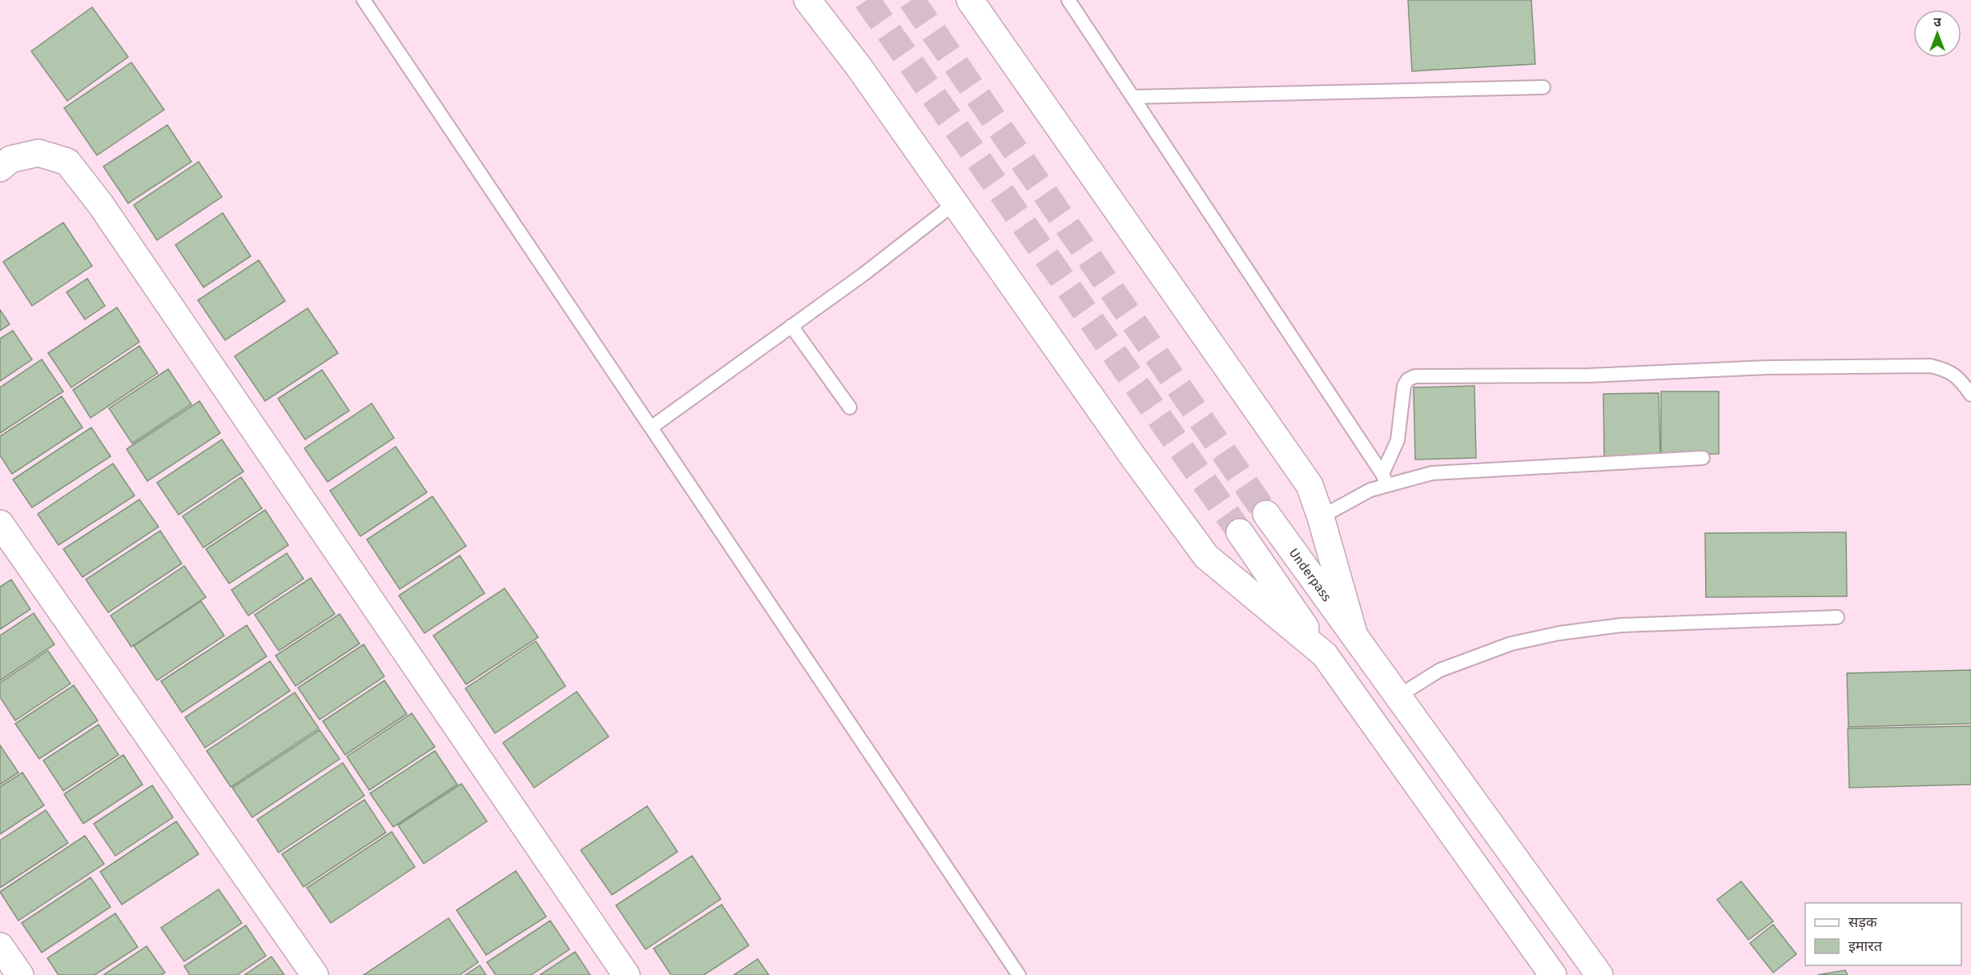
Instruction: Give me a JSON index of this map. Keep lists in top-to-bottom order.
{
  "streets": {
    "main road": ["Underpass"]
  },
  "legend": ["सड़क", "इमारत"],
  "north": "top"
}
